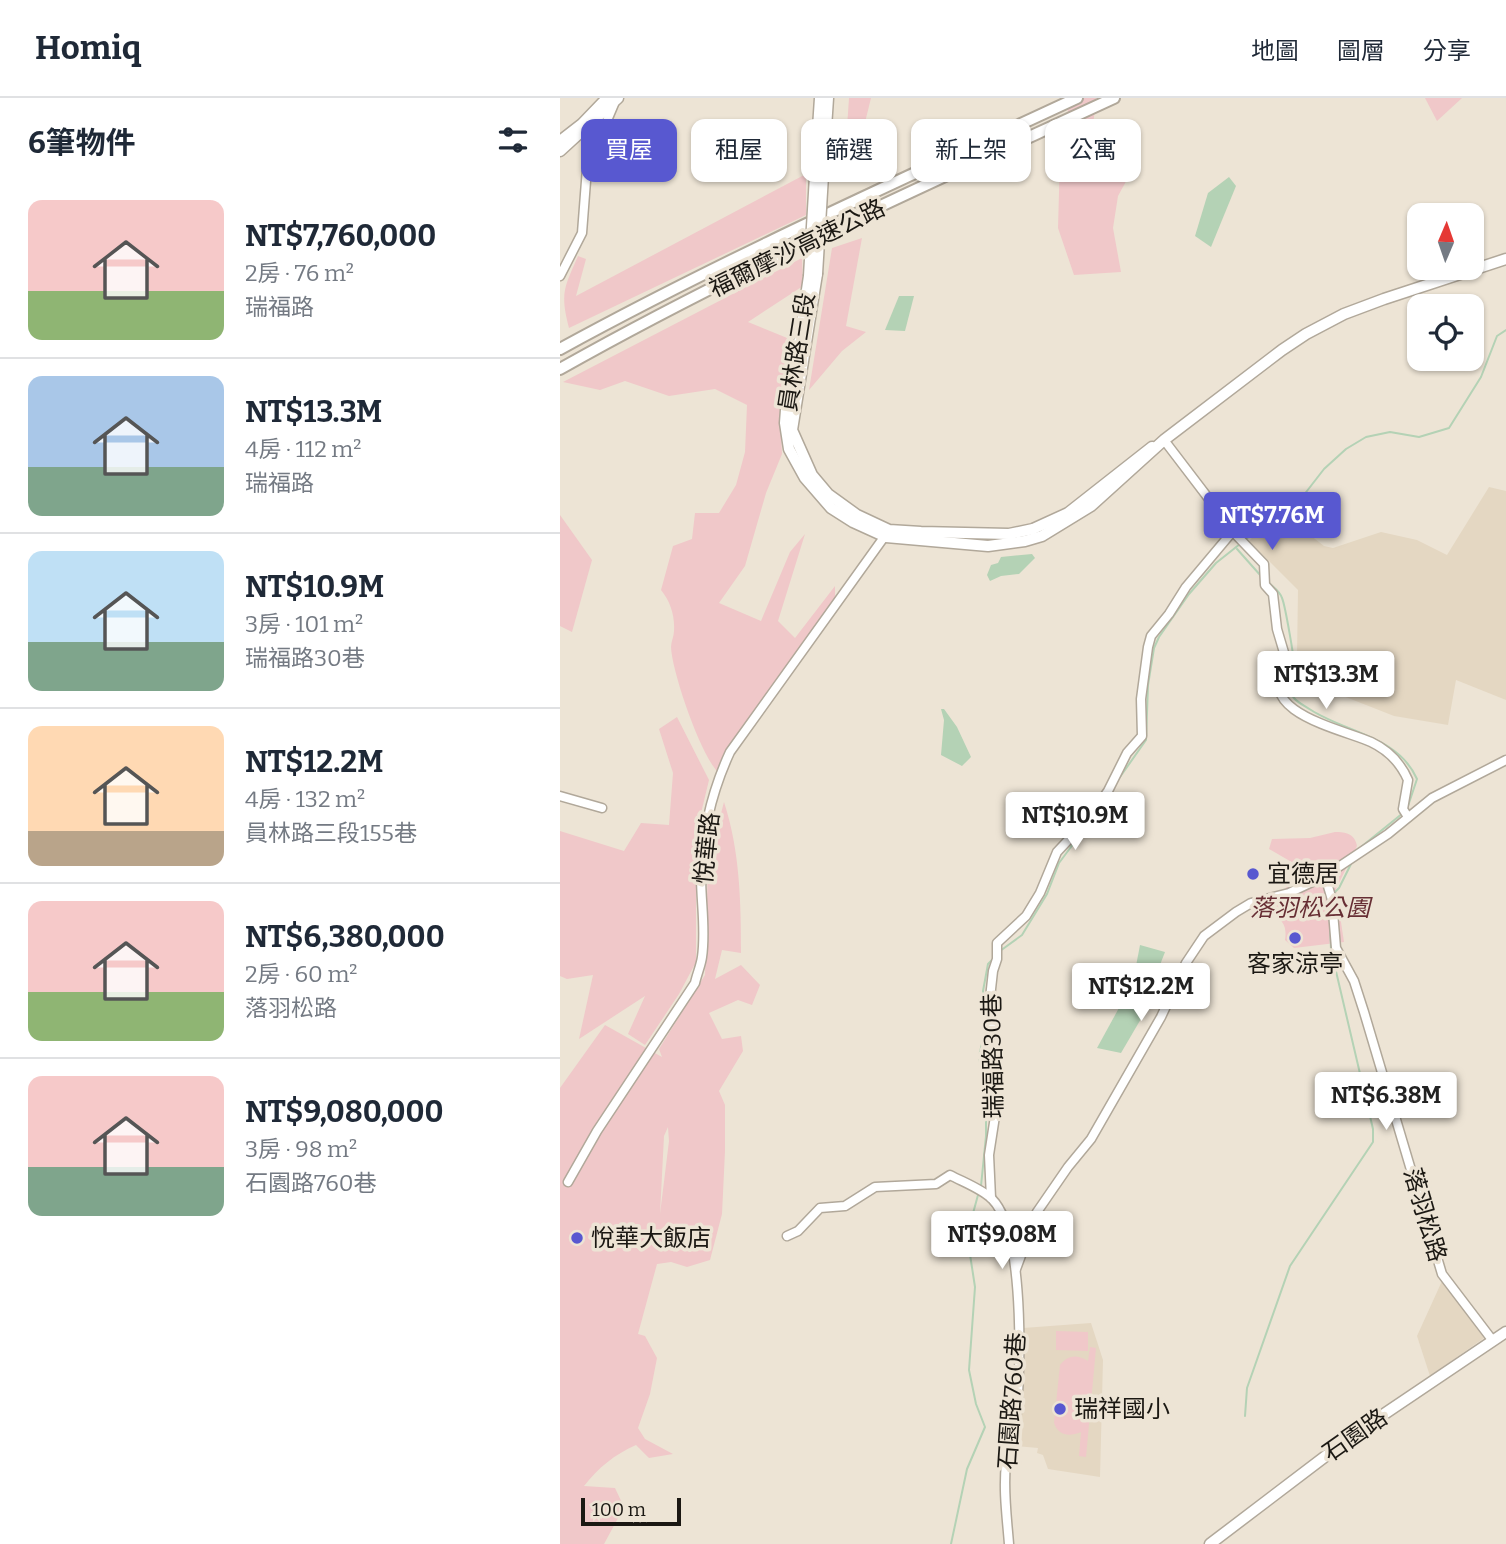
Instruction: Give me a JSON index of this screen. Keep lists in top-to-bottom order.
{
  "streets": {
    "highway": ["福爾摩沙高速公路"],
    "main road": ["員林路三段", "石園路"],
    "street": [
      "悅華路",
      "瑞福路30巷",
      "落羽松路",
      "石園路760巷"
    ]
  },
  "crossings": [
    ["員林路三段", "悅華路"],
    ["瑞福路30巷", "石園路760巷"],
    ["落羽松路", "石園路"]
  ],
  "parks": ["落羽松公園"],
  "places": [
    "宜德居",
    "客家涼亭",
    "悅華大飯店",
    "瑞祥國小"
  ],
  "scale_bar": "100 m",
  "north": "top",
  "page": {
    "header": "Homiq",
    "nav": ["地圖", "圖層", "分享"],
    "heading": "6筆物件",
    "chip": [
      "買屋",
      "租屋",
      "篩選",
      "新上架",
      "公寓"
    ],
    "list": [
      {
        "name": "NT$7,760,000",
        "note": "2房 · 76 m² · 瑞福路"
      },
      {
        "name": "NT$13.3M",
        "note": "4房 · 112 m² · 瑞福路"
      },
      {
        "name": "NT$10.9M",
        "note": "3房 · 101 m² · 瑞福路30巷"
      },
      {
        "name": "NT$12.2M",
        "note": "4房 · 132 m² · 員林路三段155巷"
      },
      {
        "name": "NT$6,380,000",
        "note": "2房 · 60 m² · 落羽松路"
      },
      {
        "name": "NT$9,080,000",
        "note": "3房 · 98 m² · 石園路760巷"
      }
    ],
    "price": [
      "NT$7.76M",
      "NT$13.3M",
      "NT$10.9M",
      "NT$12.2M",
      "NT$6.38M",
      "NT$9.08M"
    ],
    "scale": "100 m"
  }
}
